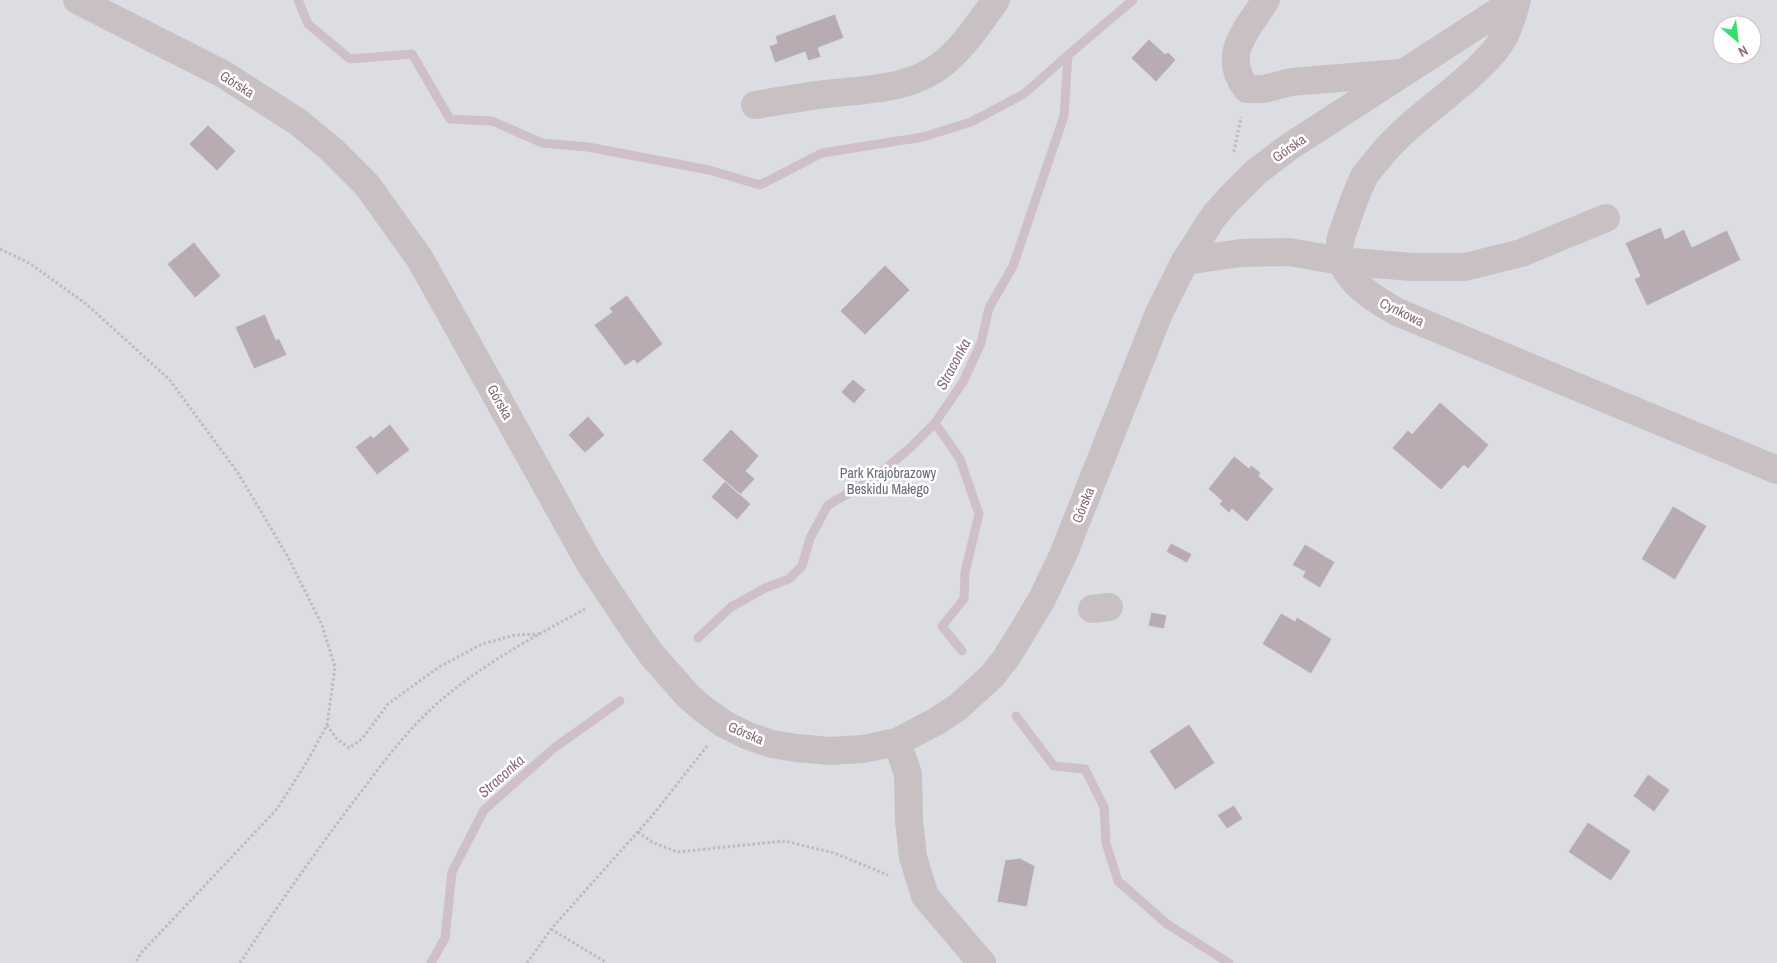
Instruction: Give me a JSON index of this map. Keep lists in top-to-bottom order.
{
  "streets": {
    "street": ["Górska", "Cynkowa"]
  },
  "water": ["Straconka"],
  "parks": ["Park Krajobrazowy Beskidu Małego"],
  "north": "bottom right"
}
